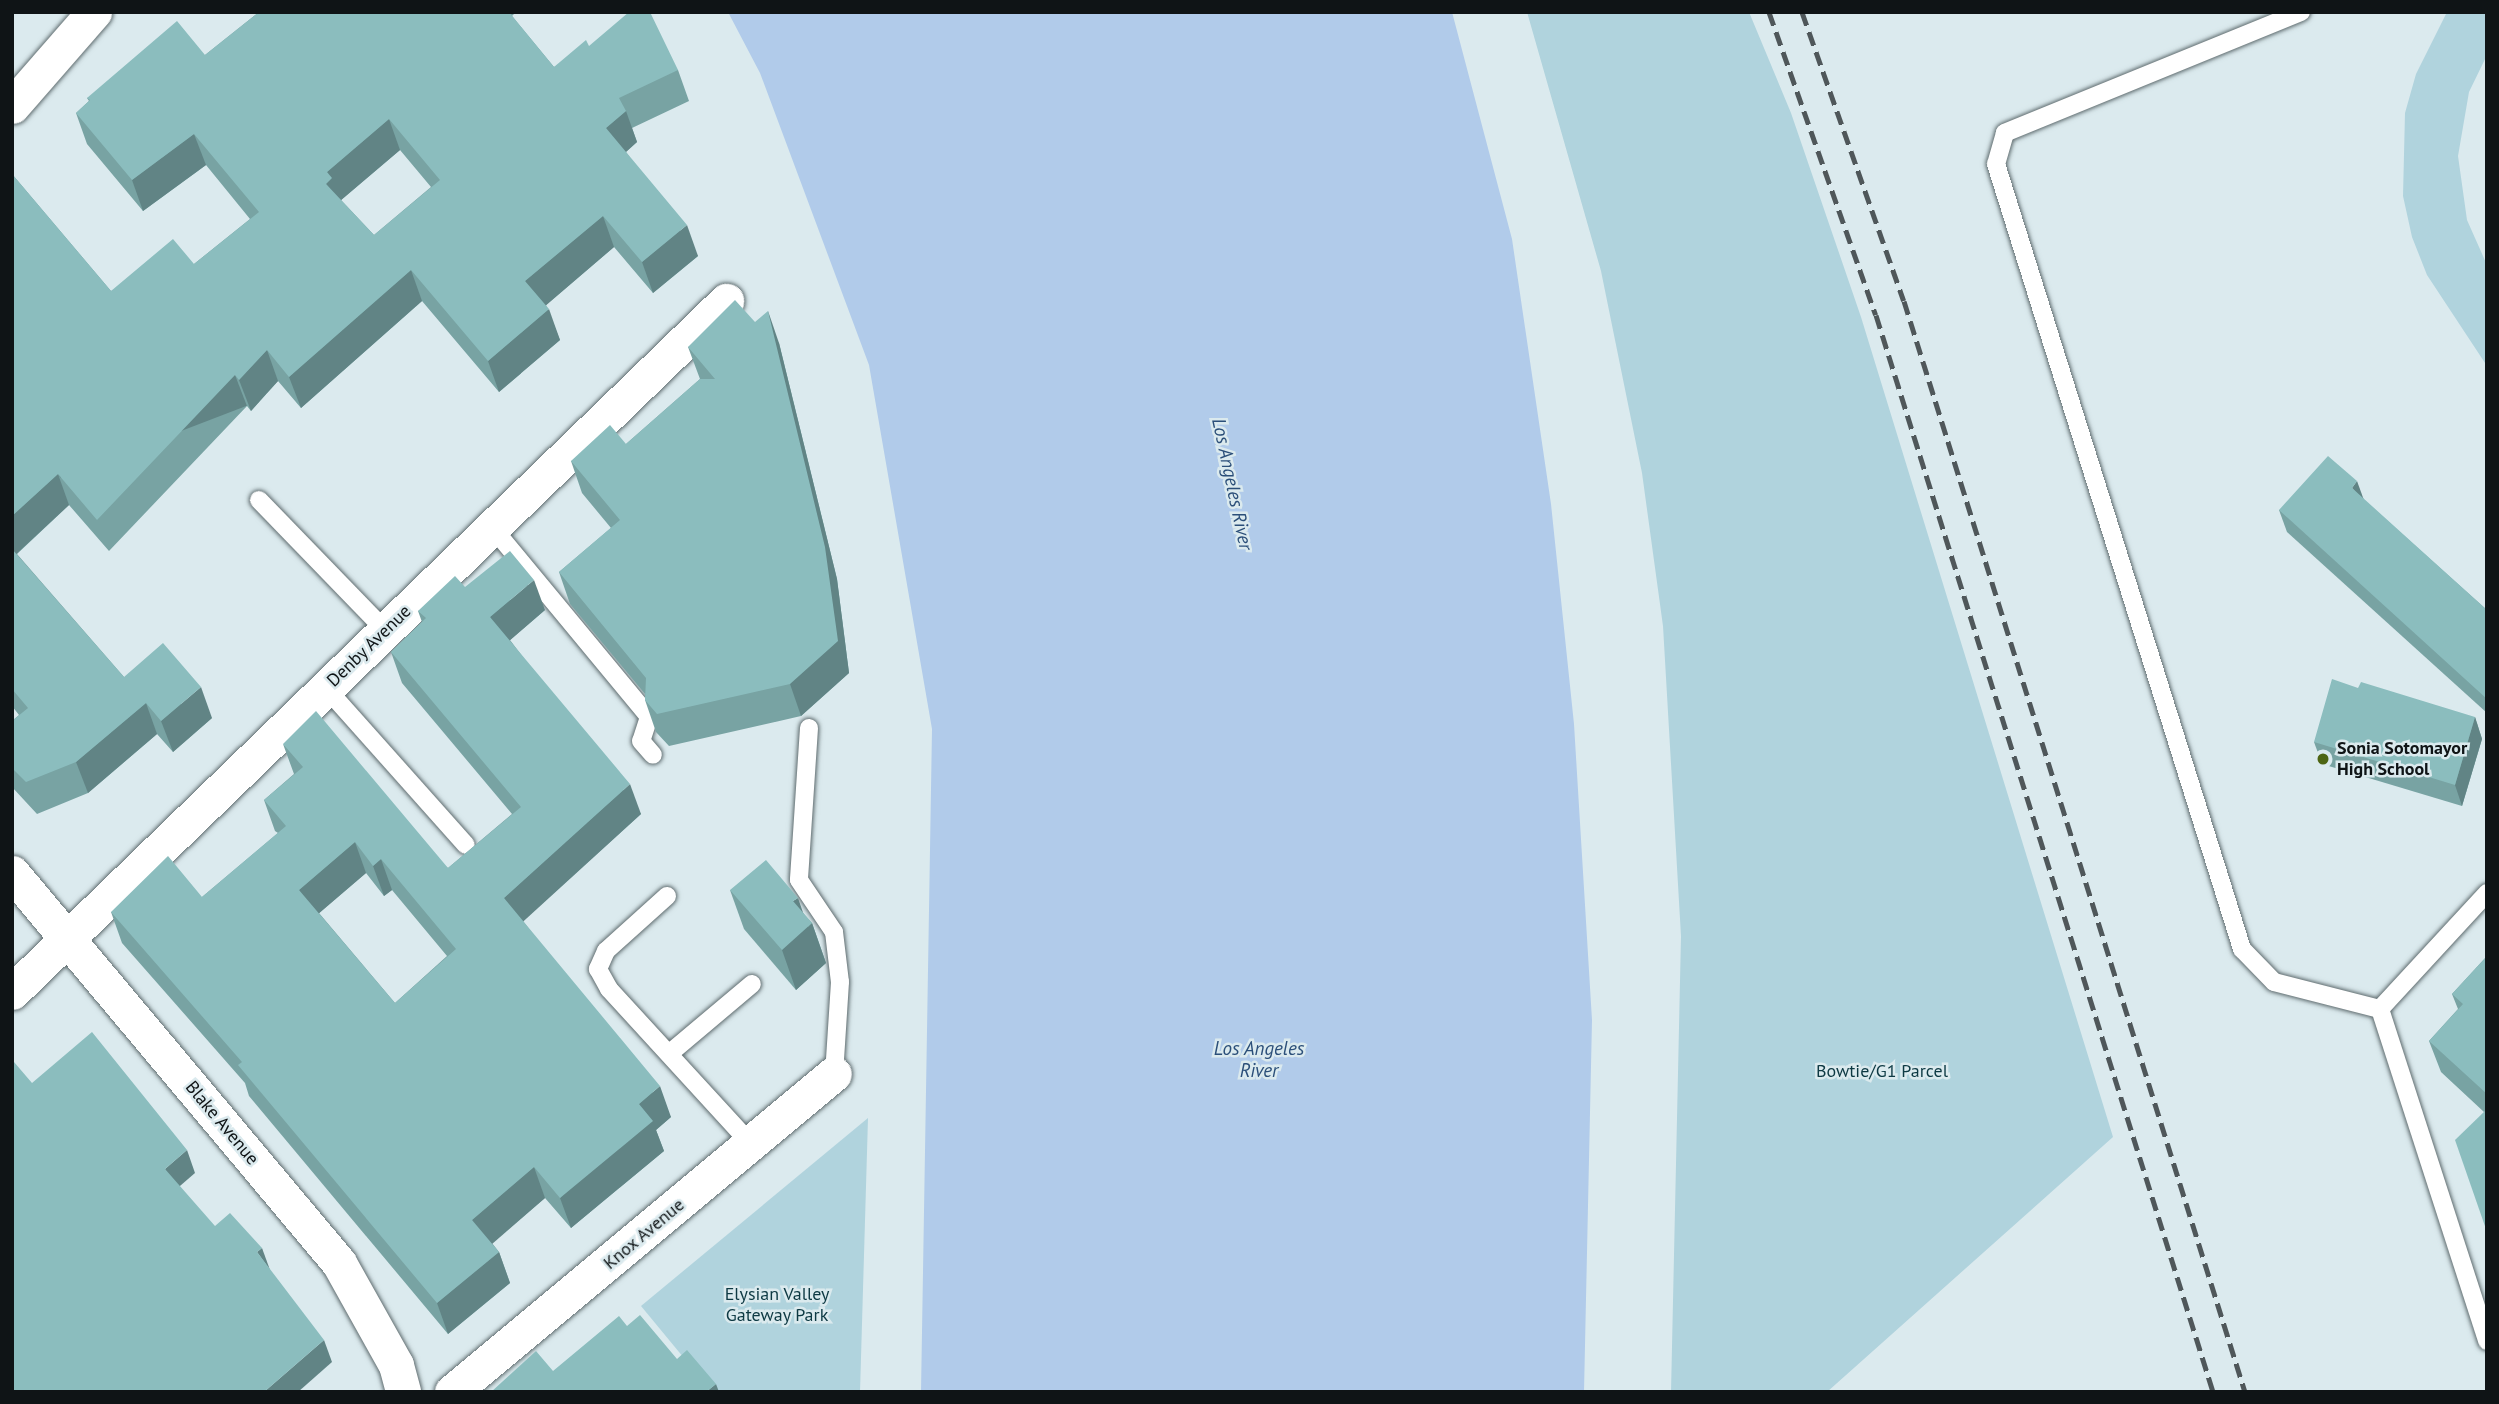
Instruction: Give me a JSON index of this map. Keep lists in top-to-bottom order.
{
  "streets": {
    "street": ["Denby Avenue", "Blake Avenue", "Knox Avenue"]
  },
  "crossings": [
    ["Denby Avenue", "Blake Avenue"]
  ],
  "water": ["Los Angeles River"],
  "parks": ["Bowtie/G1 Parcel", "Elysian Valley Gateway Park"],
  "places": ["Sonia Sotomayor High School"]
}
